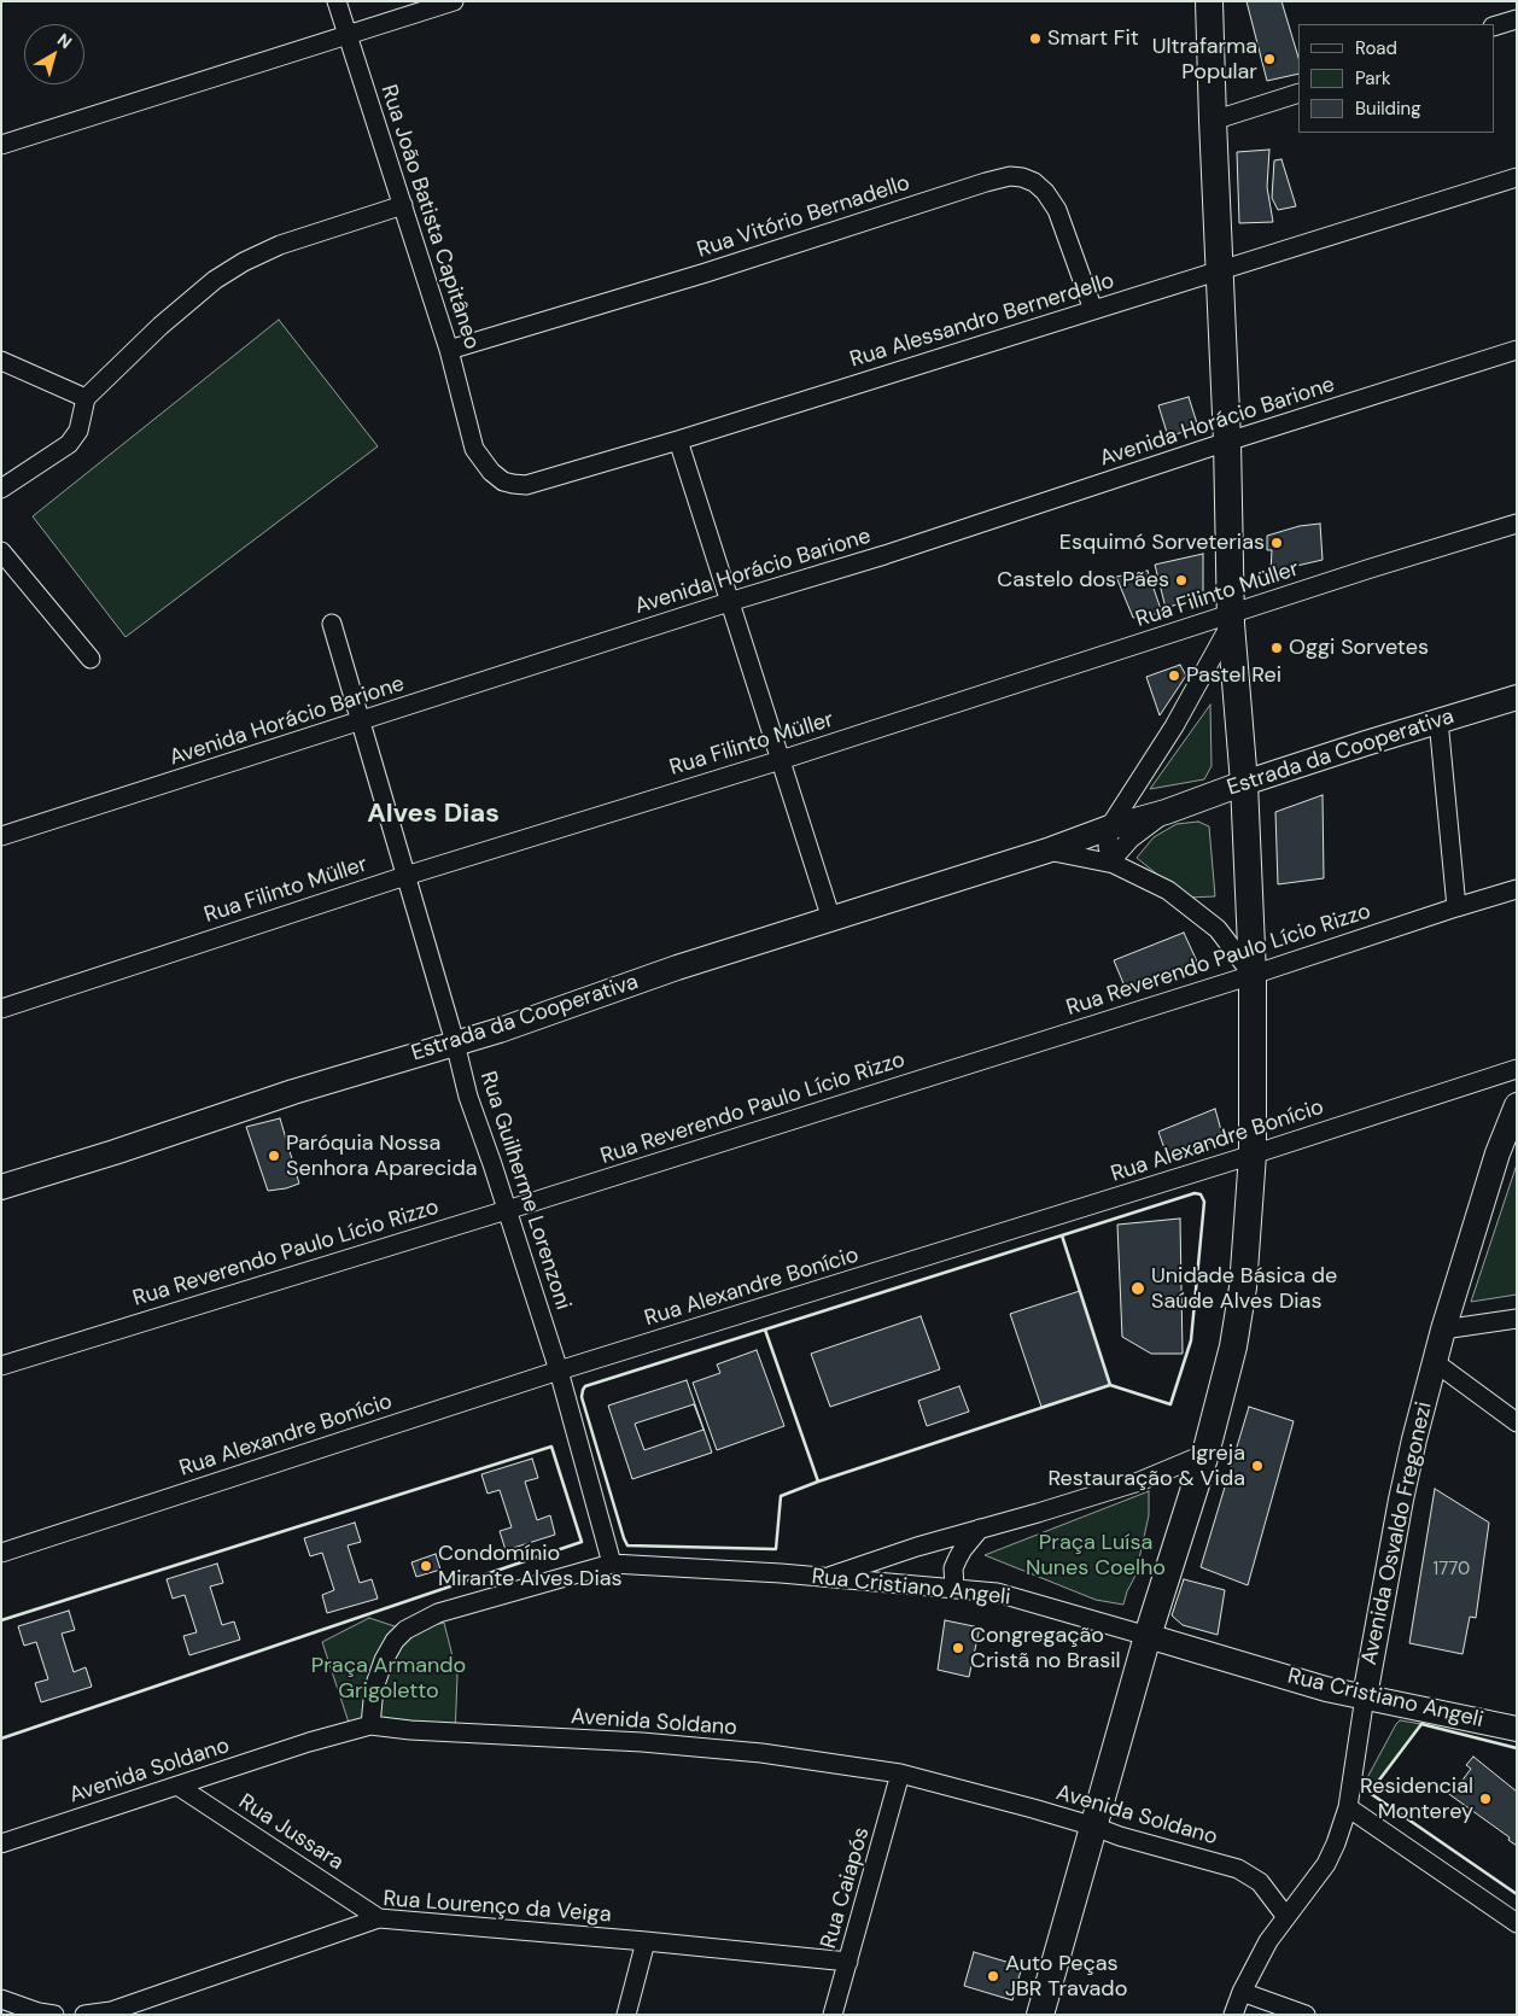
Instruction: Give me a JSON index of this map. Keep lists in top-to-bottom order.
{
  "streets": {
    "street": [
      "Rua João Batista Capitâneo",
      "Rua Vitório Bernadello",
      "Rua Alessandro Bernerdello",
      "Avenida Horácio Barione",
      "Rua Filinto Müller",
      "Estrada da Cooperativa",
      "Rua Reverendo Paulo Lício Rizzo",
      "Rua Alexandre Bonício",
      "Rua Guilherme Lorenzoni",
      "Avenida Osvaldo Fregonezi",
      "Rua Cristiano Angeli",
      "Avenida Soldano",
      "Rua Jussara",
      "Rua Caiapós",
      "Rua Lourenço da Veiga"
    ]
  },
  "crossings": [
    ["Rua João Batista Capitâneo", "Rua Vitório Bernadello"],
    ["Rua João Batista Capitâneo", "Rua Alessandro Bernerdello"],
    ["Rua Vitório Bernadello", "Rua Alessandro Bernerdello"],
    ["Avenida Horácio Barione", "Rua Guilherme Lorenzoni"],
    ["Rua Filinto Müller", "Rua Guilherme Lorenzoni"],
    ["Estrada da Cooperativa", "Rua Guilherme Lorenzoni"],
    ["Rua Reverendo Paulo Lício Rizzo", "Rua Guilherme Lorenzoni"],
    ["Rua Alexandre Bonício", "Rua Guilherme Lorenzoni"],
    ["Rua Guilherme Lorenzoni", "Rua Cristiano Angeli"],
    ["Avenida Osvaldo Fregonezi", "Rua Cristiano Angeli"],
    ["Avenida Osvaldo Fregonezi", "Avenida Soldano"],
    ["Rua Cristiano Angeli", "Avenida Soldano"],
    ["Avenida Soldano", "Rua Jussara"],
    ["Avenida Soldano", "Rua Caiapós"],
    ["Rua Jussara", "Rua Lourenço da Veiga"],
    ["Rua Caiapós", "Rua Lourenço da Veiga"]
  ],
  "districts": ["Alves Dias"],
  "parks": ["Praça Luísa Nunes Coelho", "Praça Armando Grigoletto"],
  "places": [
    "Smart Fit",
    "Ultrafarma Popular",
    "Esquimó Sorveterias",
    "Castelo dos Pães",
    "Oggi Sorvetes",
    "Pastel Rei",
    "Paróquia Nossa Senhora Aparecida",
    "Unidade Básica de Saúde Alves Dias",
    "Igreja Restauração & Vida",
    "Condomínio Mirante Alves Dias",
    "Congregação Cristã no Brasil",
    "Residencial Monterey",
    "Auto Peças JBR Travado"
  ],
  "house_numbers": ["1770"],
  "legend": ["Road", "Park", "Building"],
  "north": "top right"
}
